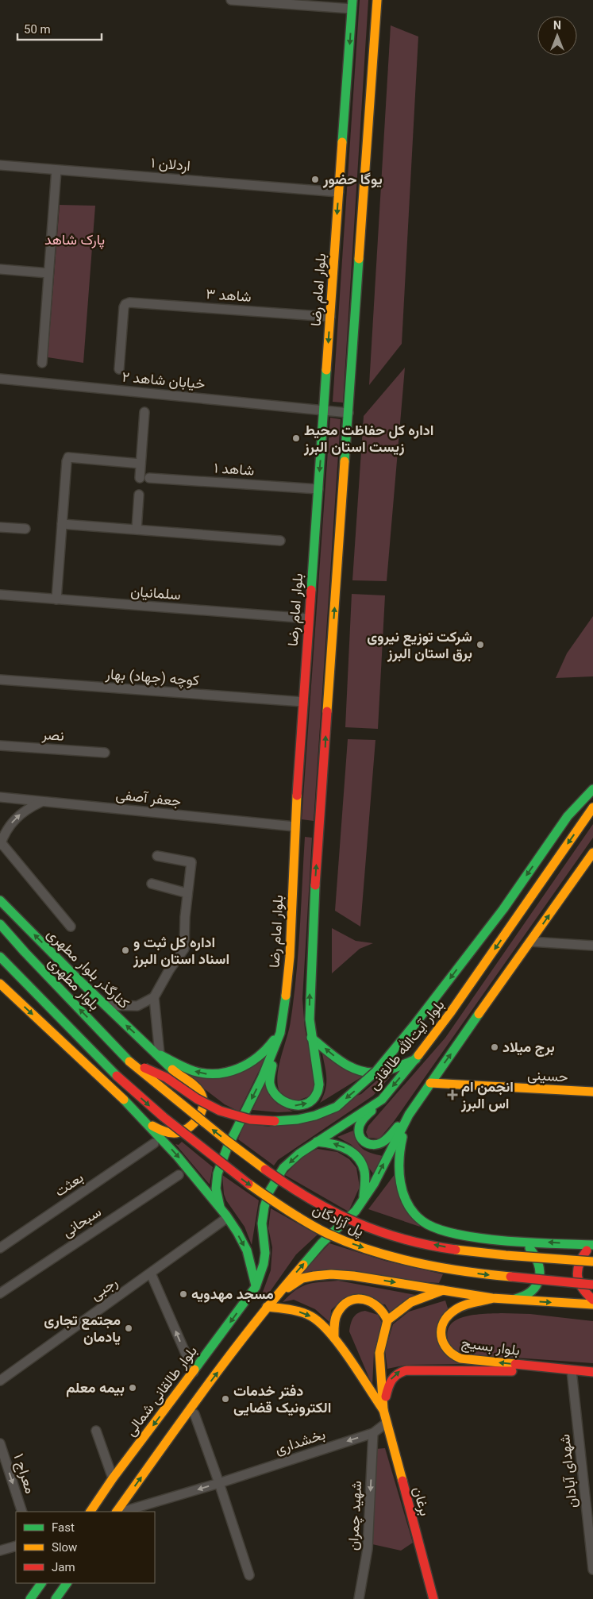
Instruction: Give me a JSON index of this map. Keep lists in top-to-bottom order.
{
  "streets": {
    "main road": [
      "بلوار امام رضا",
      "کنارگذر بلوار مطهری",
      "بلوار مطهری",
      "بلوار آیت‌الله طالقانی",
      "حسینی",
      "پل آزادگان",
      "بلوار بسیج",
      "بلوار طالقانی شمالی",
      "برغان"
    ],
    "street": [
      "اردلان ۱",
      "شاهد ۳",
      "خیابان شاهد ۲",
      "شاهد ۱",
      "سلمانیان",
      "کوچه (جهاد) بهار",
      "نصر",
      "جعفر آصفی",
      "بعثت",
      "سبحانی",
      "رجبی",
      "بخشداری",
      "شهدای آبادان",
      "معراج ۱",
      "شهید چمران"
    ]
  },
  "crossings": [
    ["اردلان ۱", "بلوار امام رضا"],
    ["بلوار امام رضا", "شاهد ۳"],
    ["بلوار امام رضا", "خیابان شاهد ۲"],
    ["بلوار امام رضا", "شاهد ۱"],
    ["بلوار امام رضا", "سلمانیان"],
    ["بلوار امام رضا", "کوچه (جهاد) بهار"],
    ["بلوار امام رضا", "جعفر آصفی"],
    ["بلوار مطهری", "پل آزادگان"],
    ["بلوار آیت‌الله طالقانی", "بلوار طالقانی شمالی"],
    ["بلوار بسیج", "شهدای آبادان"],
    ["بخشداری", "برغان"],
    ["بخشداری", "شهید چمران"]
  ],
  "one_way": ["بخشداری", "معراج ۱", "شهید چمران"],
  "parks": ["پارک شاهد"],
  "places": {
    "other": [
      "یوگا حضور",
      "اداره کل حفاظت محیط زیست استان البرز",
      "شرکت توزیع نیروی برق استان البرز",
      "اداره کل ثبت و اسناد استان البرز",
      "برج میلاد",
      "مسجد مهدویه",
      "مجتمع تجاری یادمان",
      "بیمه معلم",
      "دفتر خدمات الکترونیک قضایی"
    ],
    "health": ["انجمن ام اس البرز"]
  },
  "legend": ["Fast", "Slow", "Jam"],
  "scale_bar": "50 m",
  "north": "top"
}
